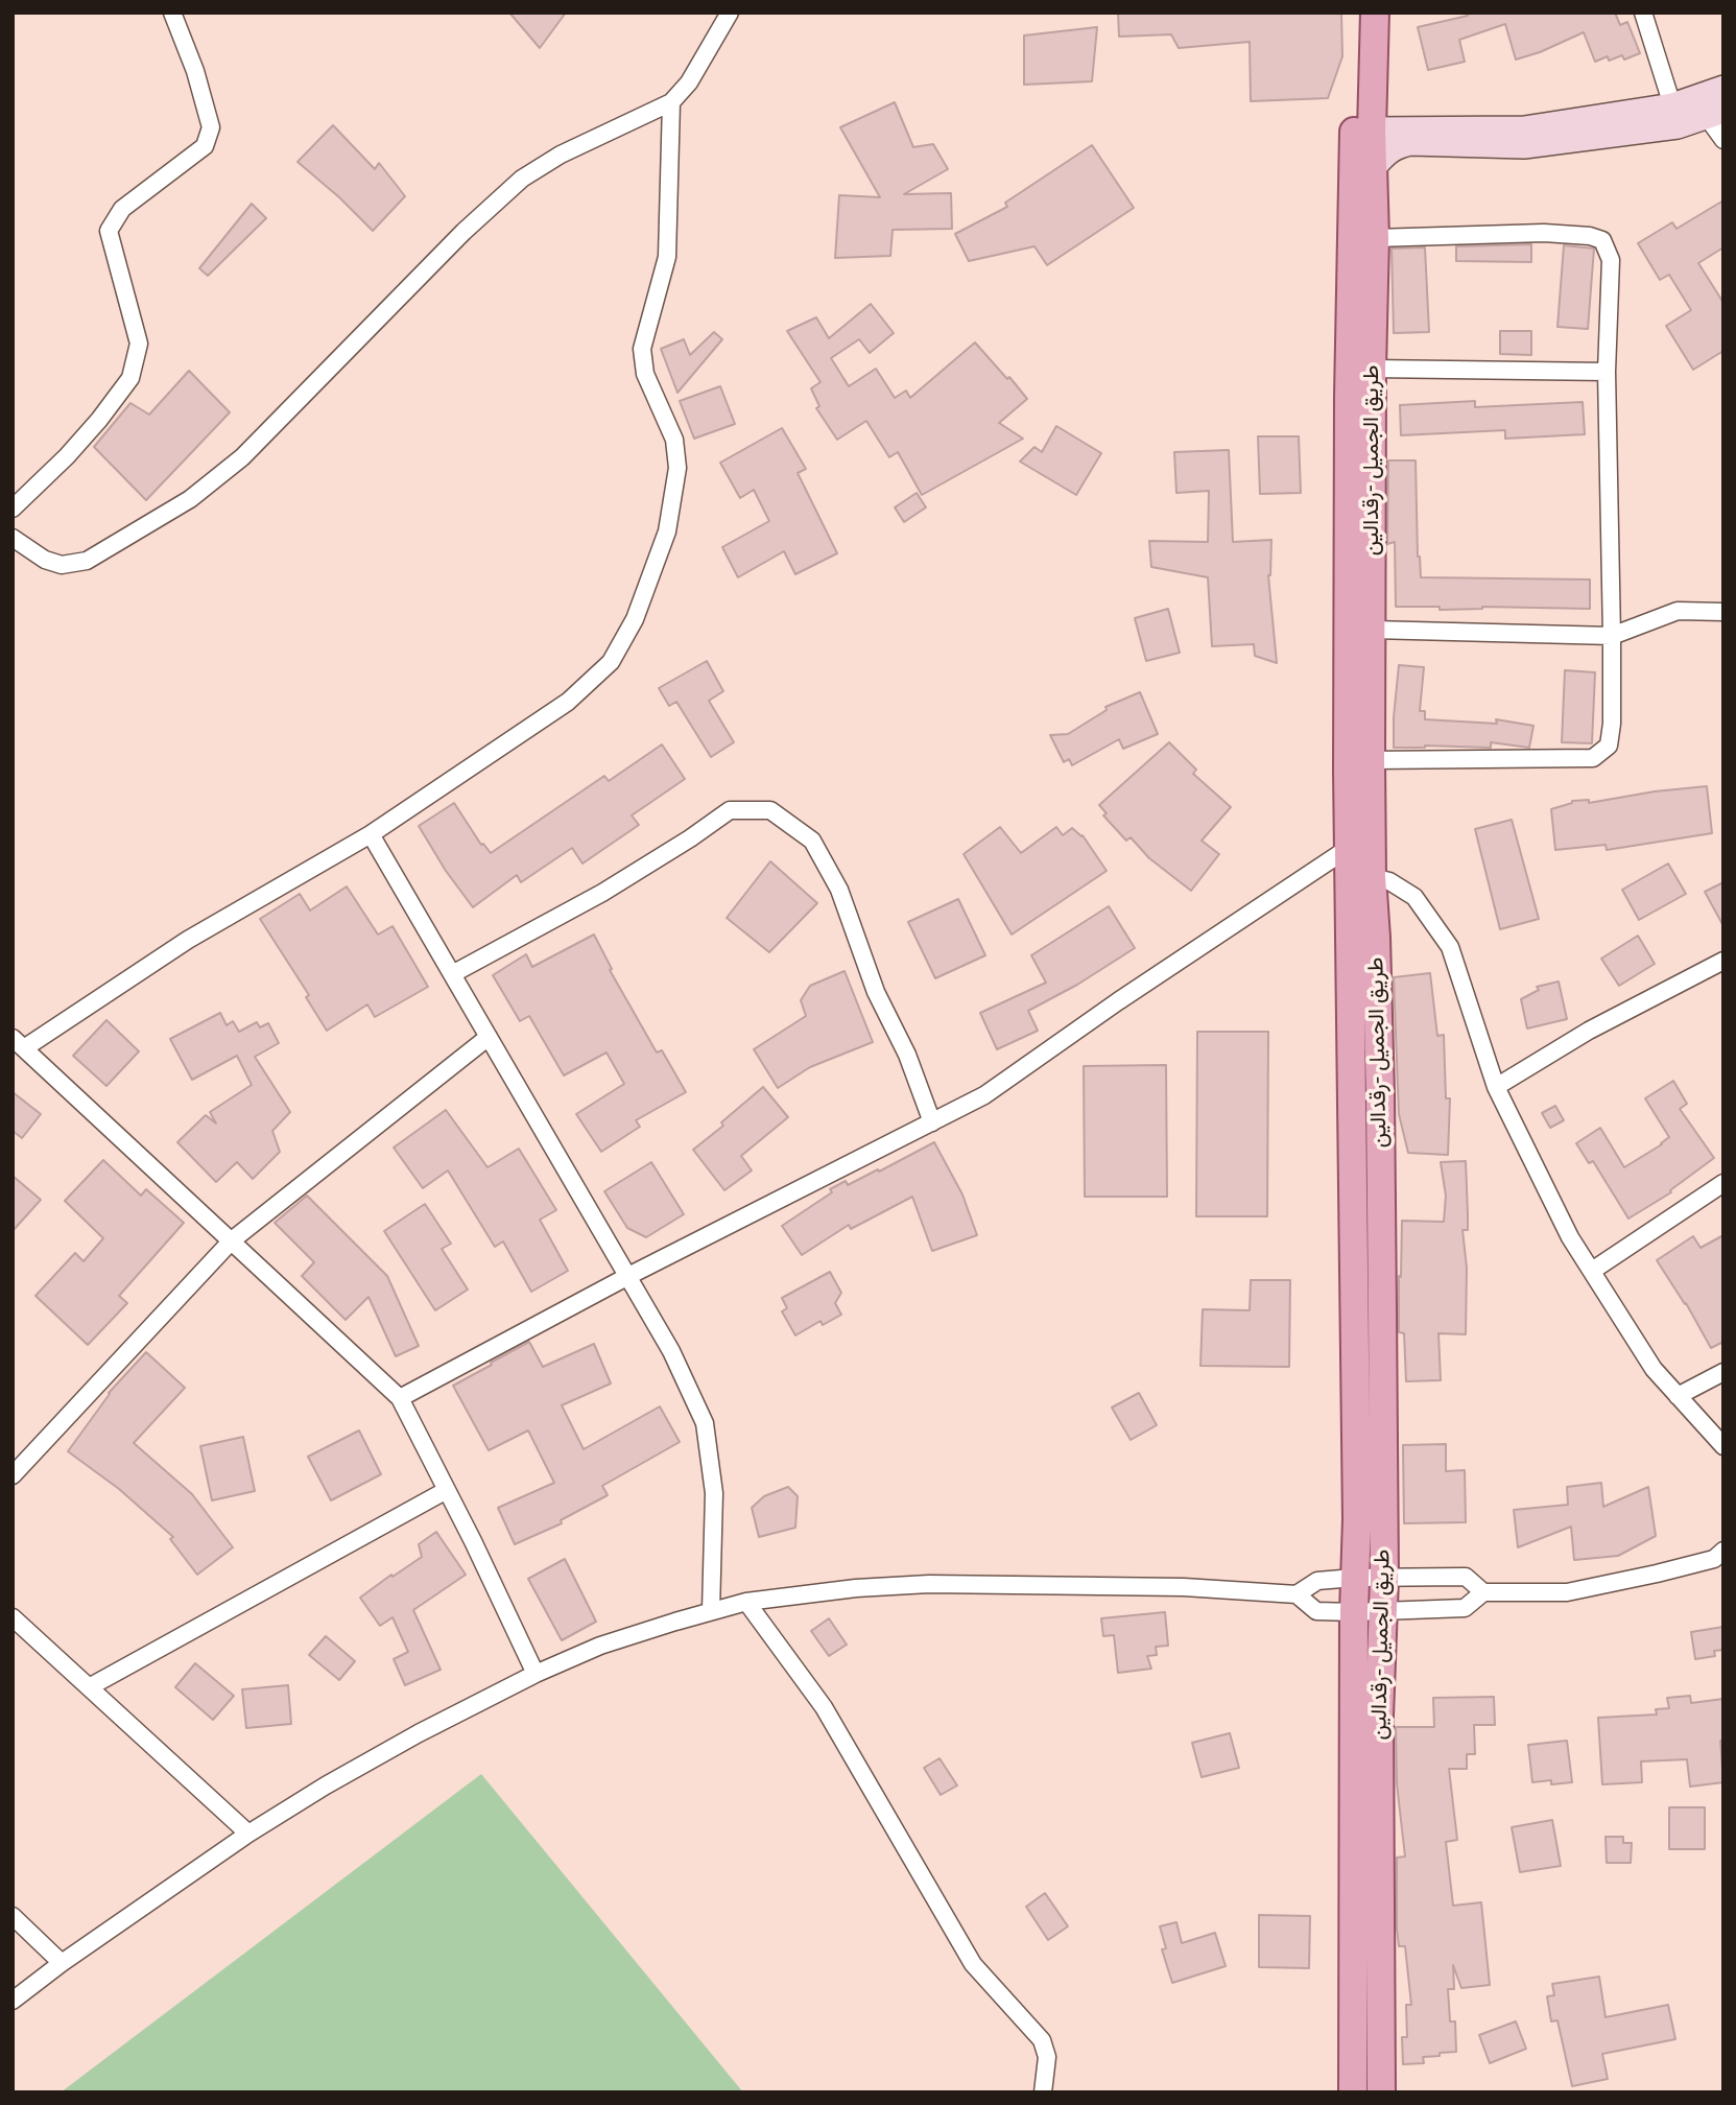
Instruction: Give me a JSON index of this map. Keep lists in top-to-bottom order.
{
  "streets": {
    "main road": ["طريق الجميل -رقدالين"]
  }
}
